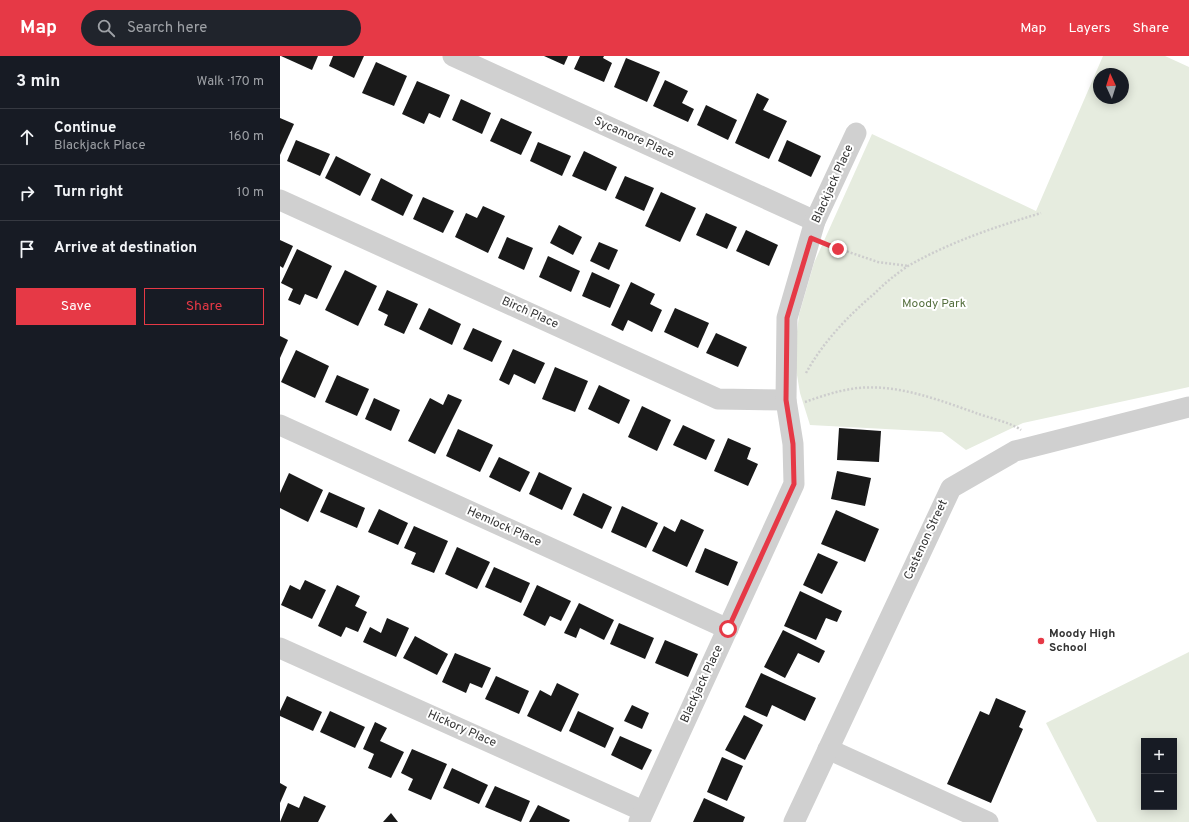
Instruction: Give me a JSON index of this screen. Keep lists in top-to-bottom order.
{
  "streets": {
    "street": [
      "Sycamore Place",
      "Blackjack Place",
      "Birch Place",
      "Hemlock Place",
      "Castenon Street",
      "Hickory Place"
    ]
  },
  "crossings": [
    ["Sycamore Place", "Blackjack Place"],
    ["Blackjack Place", "Birch Place"],
    ["Blackjack Place", "Hemlock Place"],
    ["Blackjack Place", "Hickory Place"]
  ],
  "parks": ["Moody Park"],
  "places": ["Moody High School"],
  "north": "top",
  "page": {
    "header": "Map",
    "search": "Search here",
    "nav": ["Map", "Layers", "Share"],
    "heading": ["3 min", "Walk · 170 m"],
    "list": [
      ["Continue", "Blackjack Place", "160 m"],
      ["Turn right", "10 m"],
      "Arrive at destination"
    ],
    "buttons": ["Save", "Share"],
    "map_buttons": ["+", "−"]
  }
}
